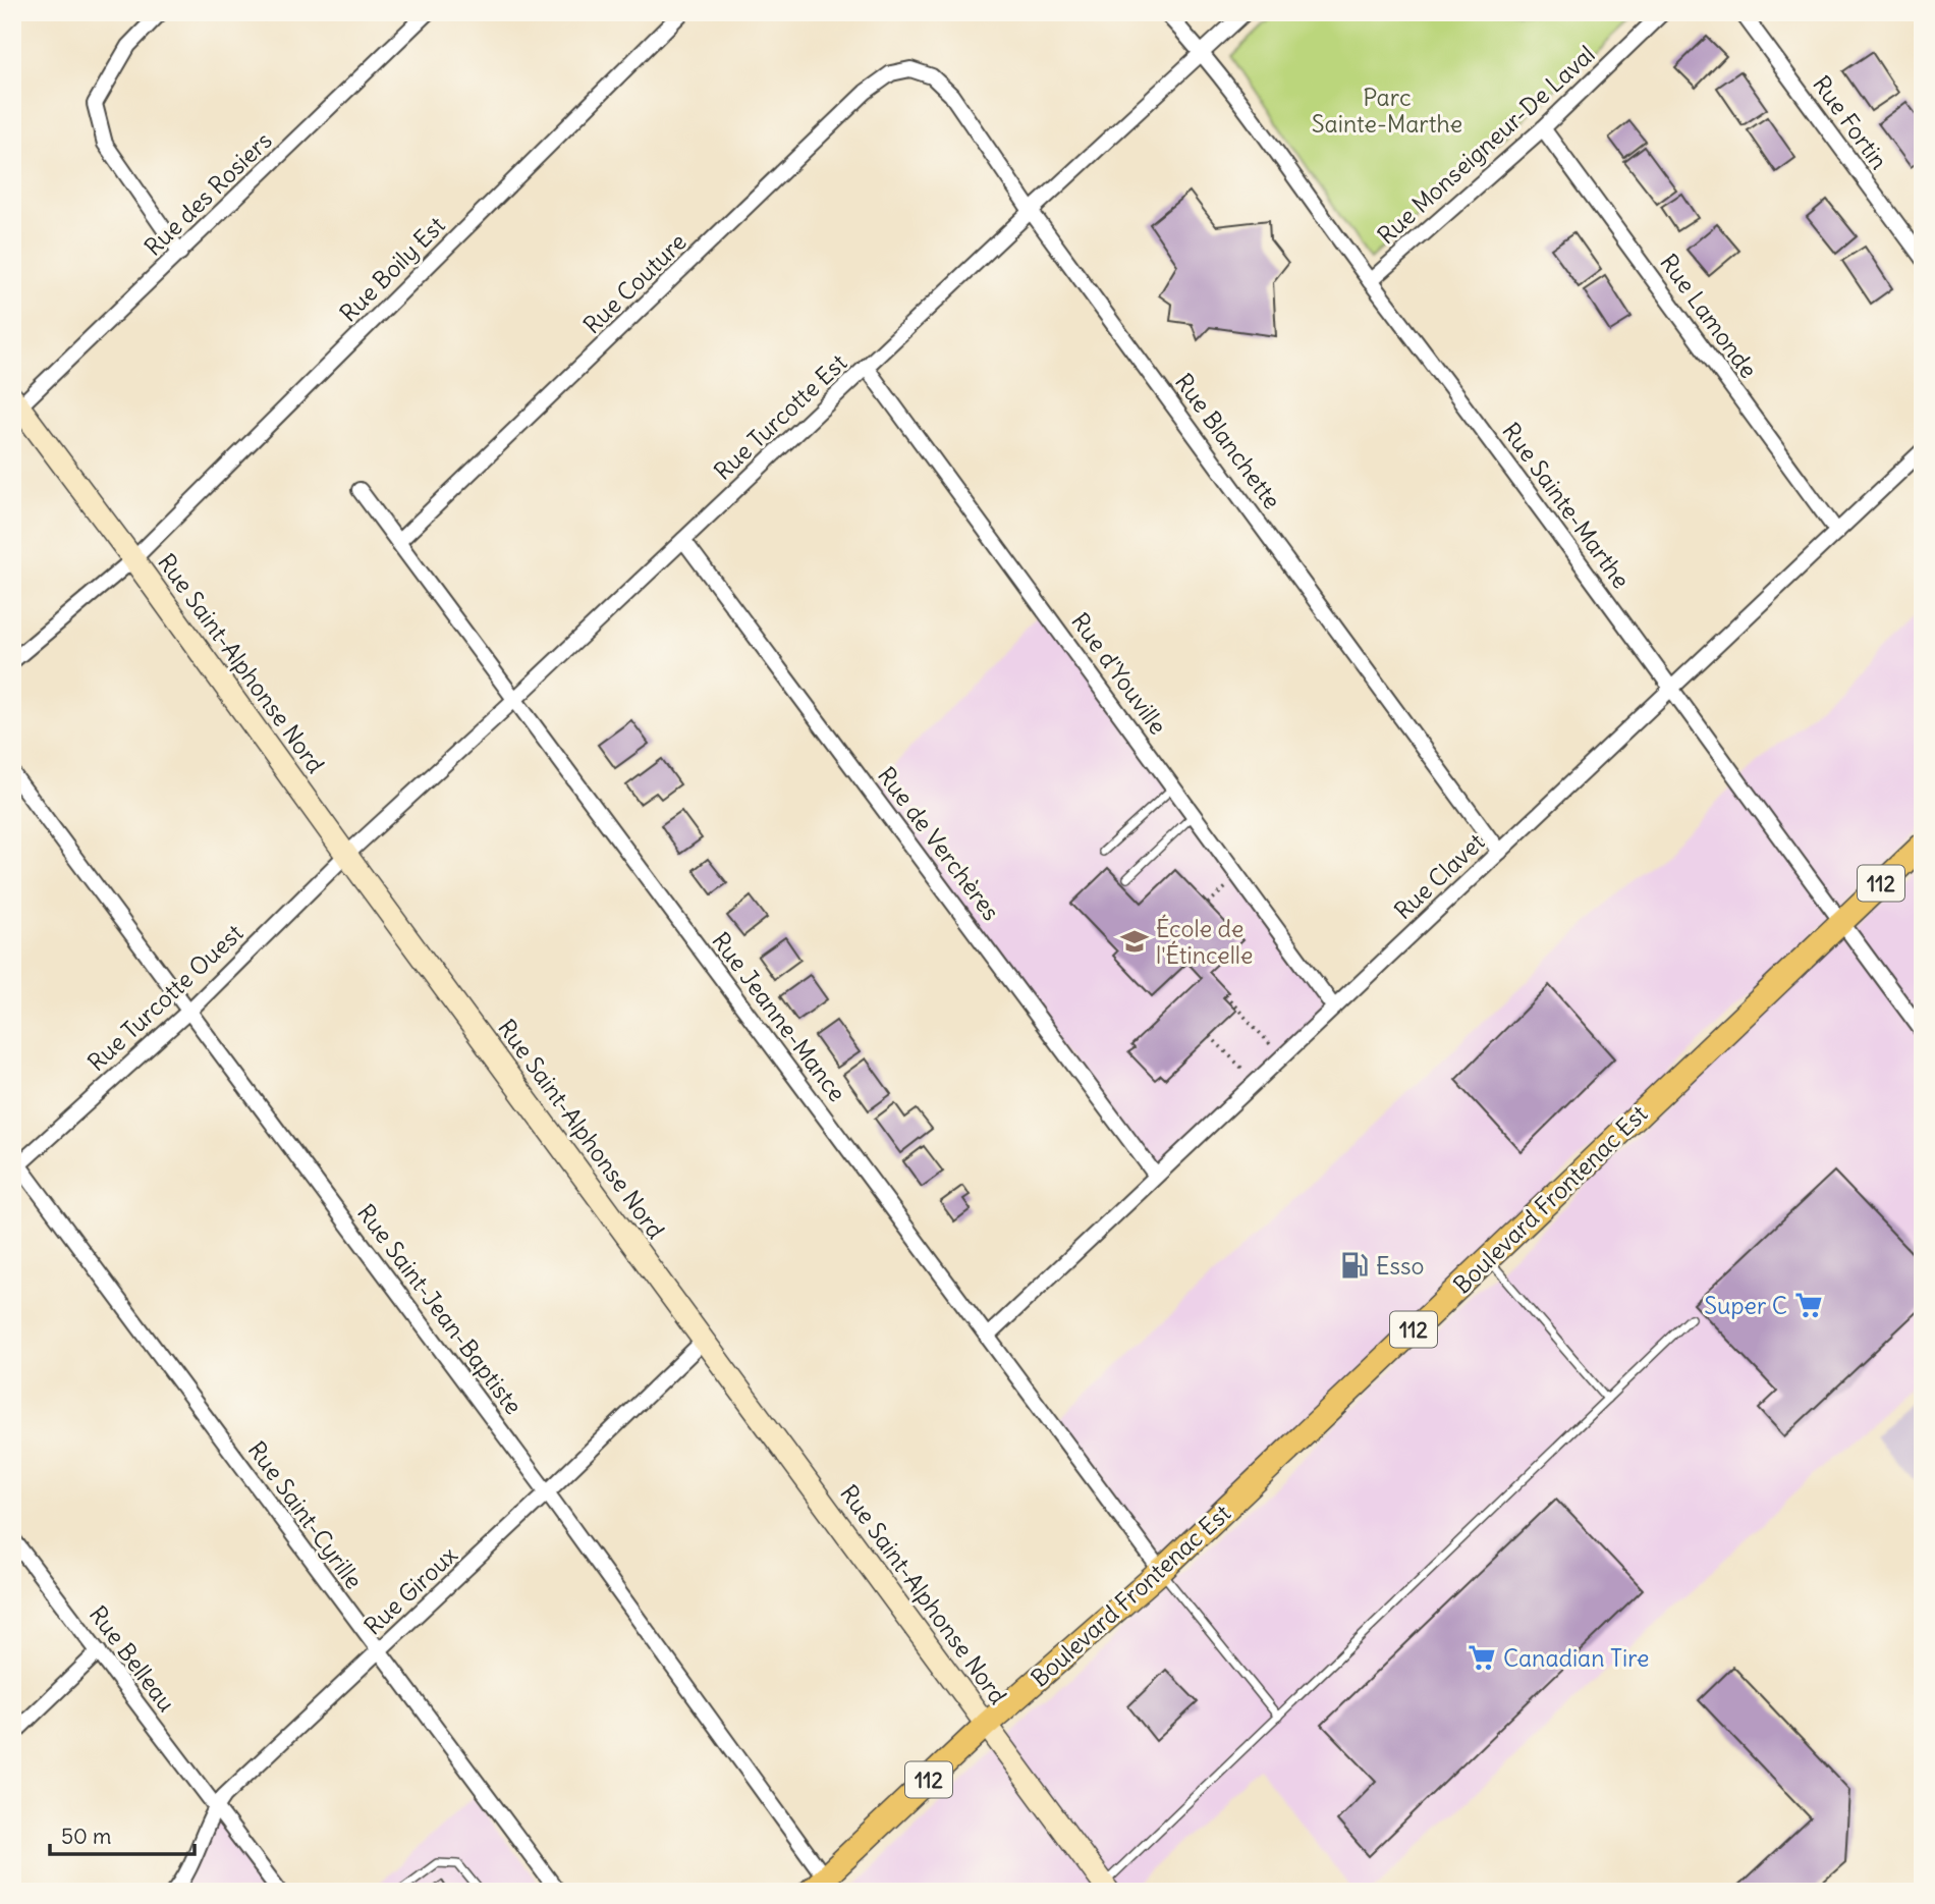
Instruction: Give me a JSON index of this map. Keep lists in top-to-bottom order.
{
  "streets": {
    "main road": ["Rue Saint-Alphonse Nord", "112", "Boulevard Frontenac Est"],
    "street": [
      "Rue Fortin",
      "Rue Monseigneur-De Laval",
      "Rue des Rosiers",
      "Rue Boily Est",
      "Rue Couture",
      "Rue Lamonde",
      "Rue Turcotte Est",
      "Rue Blanchette",
      "Rue Sainte-Marthe",
      "Rue d'Youville",
      "Rue de Verchères",
      "Rue Clavet",
      "Rue Turcotte Ouest",
      "Rue Jeanne-Mance",
      "Rue Saint-Jean-Baptiste",
      "Rue Saint-Cyrille",
      "Rue Giroux",
      "Rue Belleau"
    ]
  },
  "crossings": [
    ["Rue Monseigneur-De Laval", "Rue Lamonde"],
    ["Rue Monseigneur-De Laval", "Rue Sainte-Marthe"],
    ["Rue des Rosiers", "Rue Saint-Alphonse Nord"],
    ["Rue Boily Est", "Rue Saint-Alphonse Nord"],
    ["Rue Couture", "Rue Blanchette"],
    ["Rue Couture", "Rue Jeanne-Mance"],
    ["Rue Lamonde", "Rue Clavet"],
    ["Rue Turcotte Est", "Rue Blanchette"],
    ["Rue Turcotte Est", "Rue Sainte-Marthe"],
    ["Rue Turcotte Est", "Rue Saint-Alphonse Nord"],
    ["Rue Turcotte Est", "Rue d'Youville"],
    ["Rue Turcotte Est", "Rue de Verchères"],
    ["Rue Turcotte Est", "Rue Turcotte Ouest"],
    ["Rue Turcotte Est", "Rue Jeanne-Mance"],
    ["Rue Blanchette", "Rue Clavet"],
    ["Rue Sainte-Marthe", "Rue Clavet"],
    ["Rue Sainte-Marthe", "Boulevard Frontenac Est"],
    ["Rue Saint-Alphonse Nord", "112"],
    ["Rue Saint-Alphonse Nord", "Rue Turcotte Ouest"],
    ["Rue Saint-Alphonse Nord", "Boulevard Frontenac Est"],
    ["Rue Saint-Alphonse Nord", "Rue Giroux"],
    ["Rue d'Youville", "Rue Clavet"],
    ["Rue de Verchères", "Rue Clavet"],
    ["Rue Clavet", "Rue Jeanne-Mance"],
    ["112", "Boulevard Frontenac Est"],
    ["112", "Rue Saint-Jean-Baptiste"],
    ["Rue Turcotte Ouest", "Rue Saint-Jean-Baptiste"],
    ["Rue Turcotte Ouest", "Rue Saint-Cyrille"],
    ["Rue Jeanne-Mance", "Boulevard Frontenac Est"],
    ["Rue Saint-Jean-Baptiste", "Rue Giroux"],
    ["Rue Saint-Cyrille", "Rue Giroux"],
    ["Rue Giroux", "Rue Belleau"]
  ],
  "parks": ["Parc Sainte-Marthe"],
  "places": {
    "school or university": ["École de l'Étincelle"],
    "fuel station": ["Esso"],
    "supermarket": ["Super C", "Canadian Tire"]
  },
  "scale_bar": "50 m"
}
